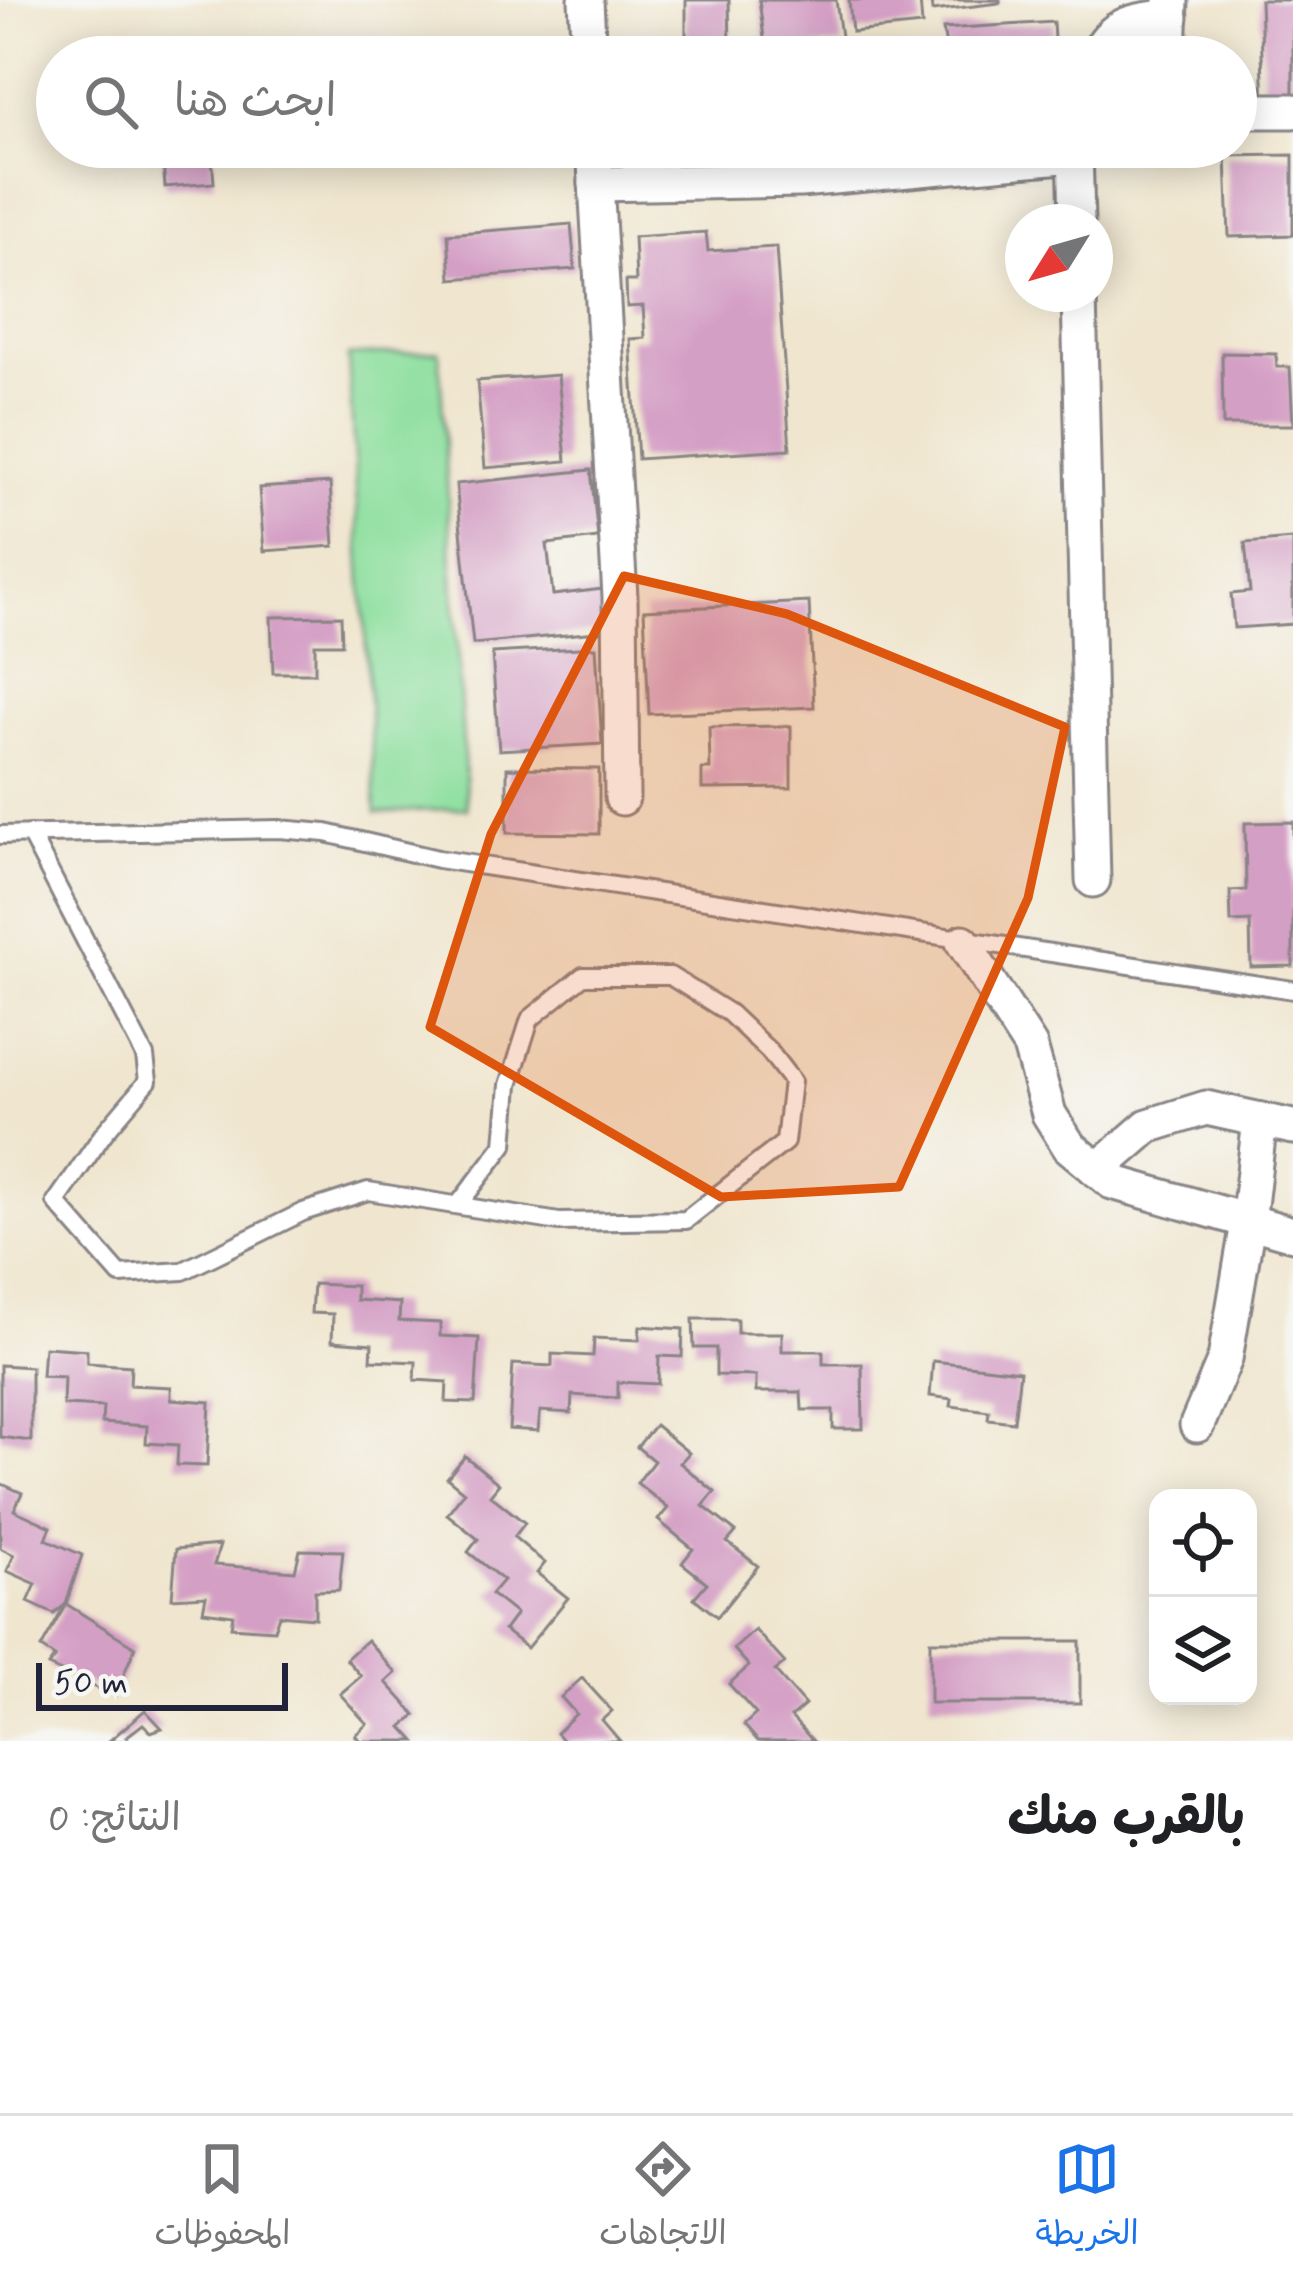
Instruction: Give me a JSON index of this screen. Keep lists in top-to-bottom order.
{
  "scale_bar": "50 m",
  "north": "bottom left",
  "page": {
    "search": "ابحث هنا",
    "scale": "50 m",
    "heading": ["بالقرب منك", "النتائج: 0"],
    "nav": ["الخريطة", "الاتجاهات", "المحفوظات"]
  }
}
